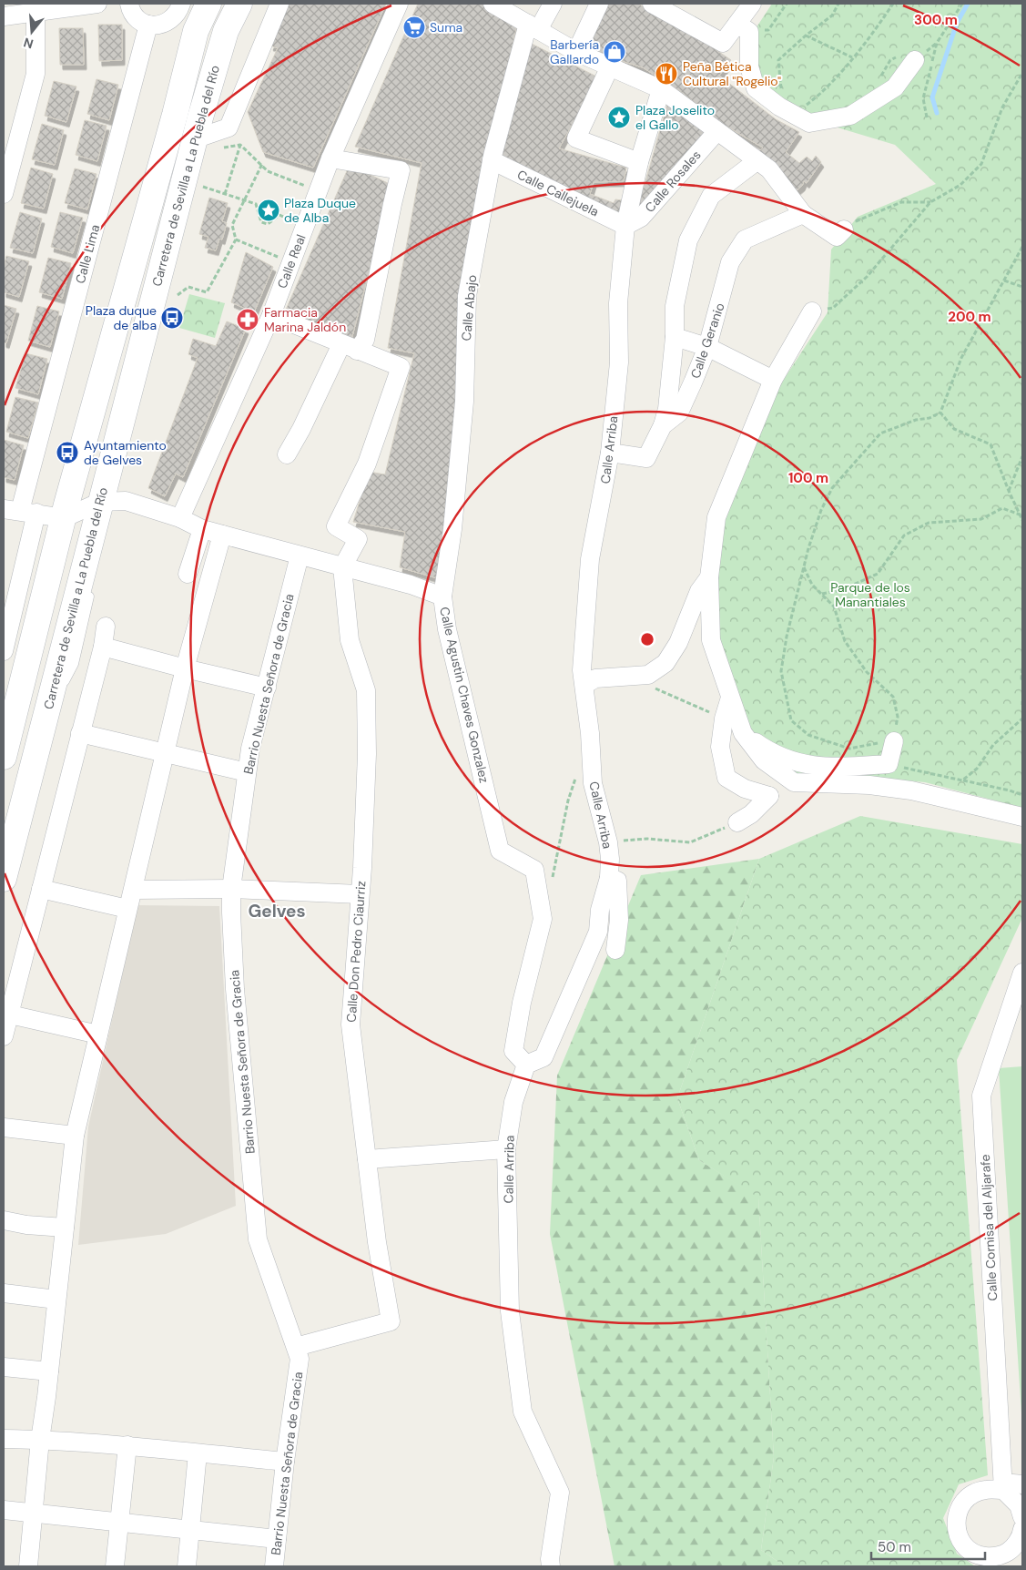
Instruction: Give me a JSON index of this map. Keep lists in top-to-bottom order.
{
  "streets": {
    "main road": ["Carretera de Sevilla a La Puebla del Río"],
    "street": [
      "Calle Rosales",
      "Calle Callejuela",
      "Calle Lima",
      "Calle Real",
      "Calle Abajo",
      "Calle Geranio",
      "Calle Arriba",
      "Barrio Nuesta Señora de Gracia",
      "Calle Agustin Chaves Gonzalez",
      "Calle Don Pedro Ciaurriz",
      "Calle Cornisa del Aljarafe"
    ]
  },
  "crossings": [
    ["Carretera de Sevilla a La Puebla del Río", "Calle Agustin Chaves Gonzalez"],
    ["Calle Rosales", "Calle Callejuela"],
    ["Calle Rosales", "Calle Arriba"],
    ["Calle Callejuela", "Calle Abajo"],
    ["Calle Callejuela", "Calle Arriba"],
    ["Calle Real", "Calle Agustin Chaves Gonzalez"],
    ["Calle Abajo", "Calle Agustin Chaves Gonzalez"],
    ["Calle Geranio", "Calle Arriba"],
    ["Calle Arriba", "Calle Agustin Chaves Gonzalez"],
    ["Barrio Nuesta Señora de Gracia", "Calle Agustin Chaves Gonzalez"],
    ["Barrio Nuesta Señora de Gracia", "Calle Don Pedro Ciaurriz"],
    ["Calle Agustin Chaves Gonzalez", "Calle Don Pedro Ciaurriz"]
  ],
  "districts": ["Gelves"],
  "parks": ["Parque de los Manantiales"],
  "places": {
    "supermarket": ["Suma"],
    "shop": ["Barbería Gallardo"],
    "restaurant": ["Peña Bética Cultural \"Rogelio\""],
    "place": ["Plaza Joselito el Gallo", "Plaza Duque de Alba"],
    "bus stop": ["Plaza duque de alba", "Ayuntamiento de Gelves"],
    "pharmacy": ["Farmacia Marina Jaldón"]
  },
  "scale_bar": "50 m",
  "north": "bottom",
  "rings": ["300 m", "200 m", "100 m"]
}
